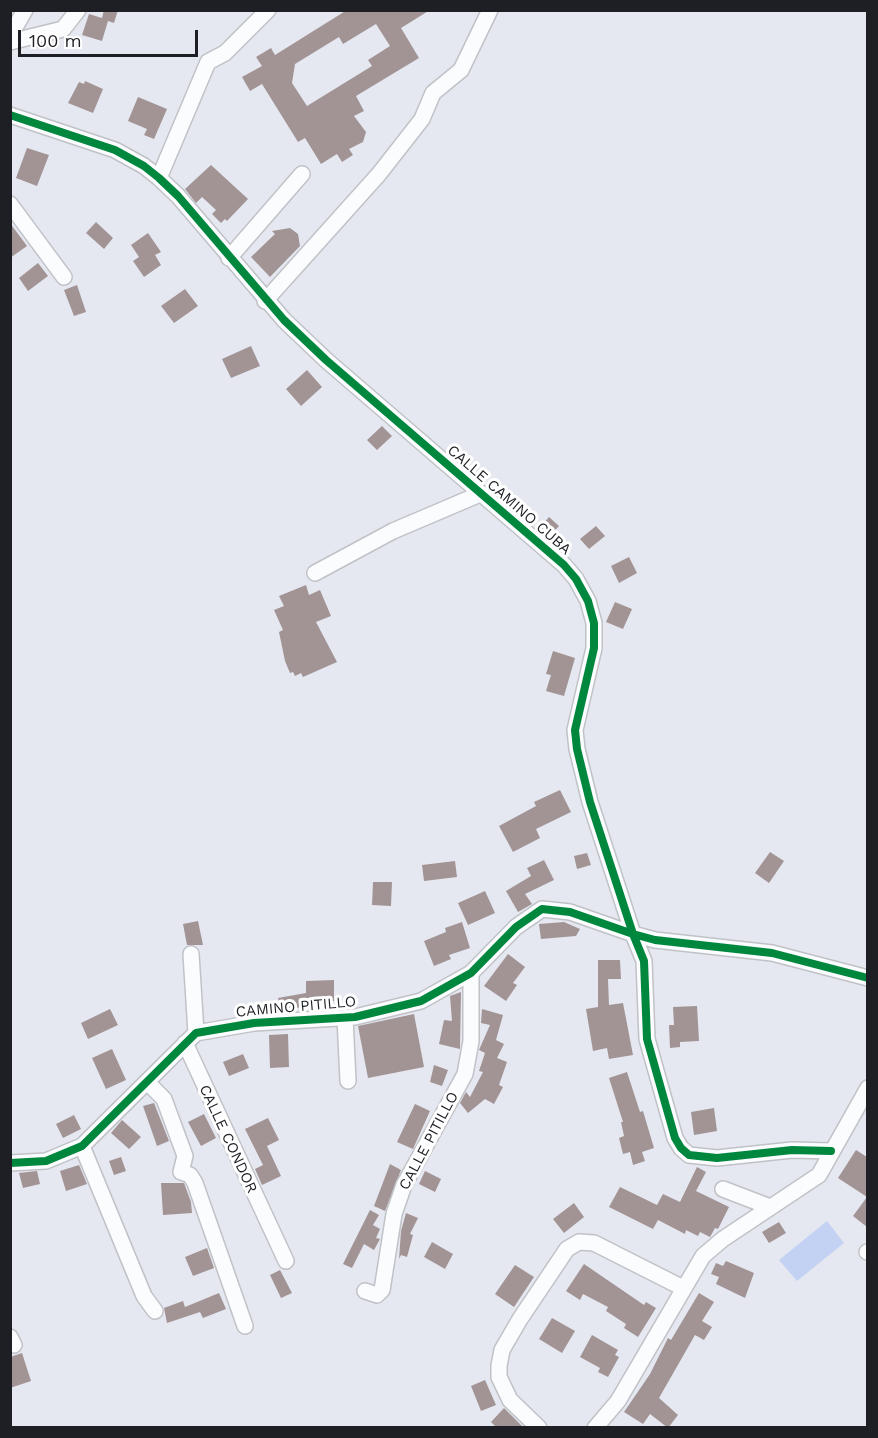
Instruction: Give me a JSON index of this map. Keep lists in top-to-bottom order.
{
  "streets": {
    "street": [
      "CALLE CAMINO CUBA",
      "CAMINO PITILLO",
      "CALLE CONDOR",
      "CALLE PITILLO"
    ]
  },
  "crossings": [
    ["CALLE CAMINO CUBA", "CAMINO PITILLO"],
    ["CAMINO PITILLO", "CALLE CONDOR"],
    ["CAMINO PITILLO", "CALLE PITILLO"]
  ],
  "scale_bar": "100 m"
}
